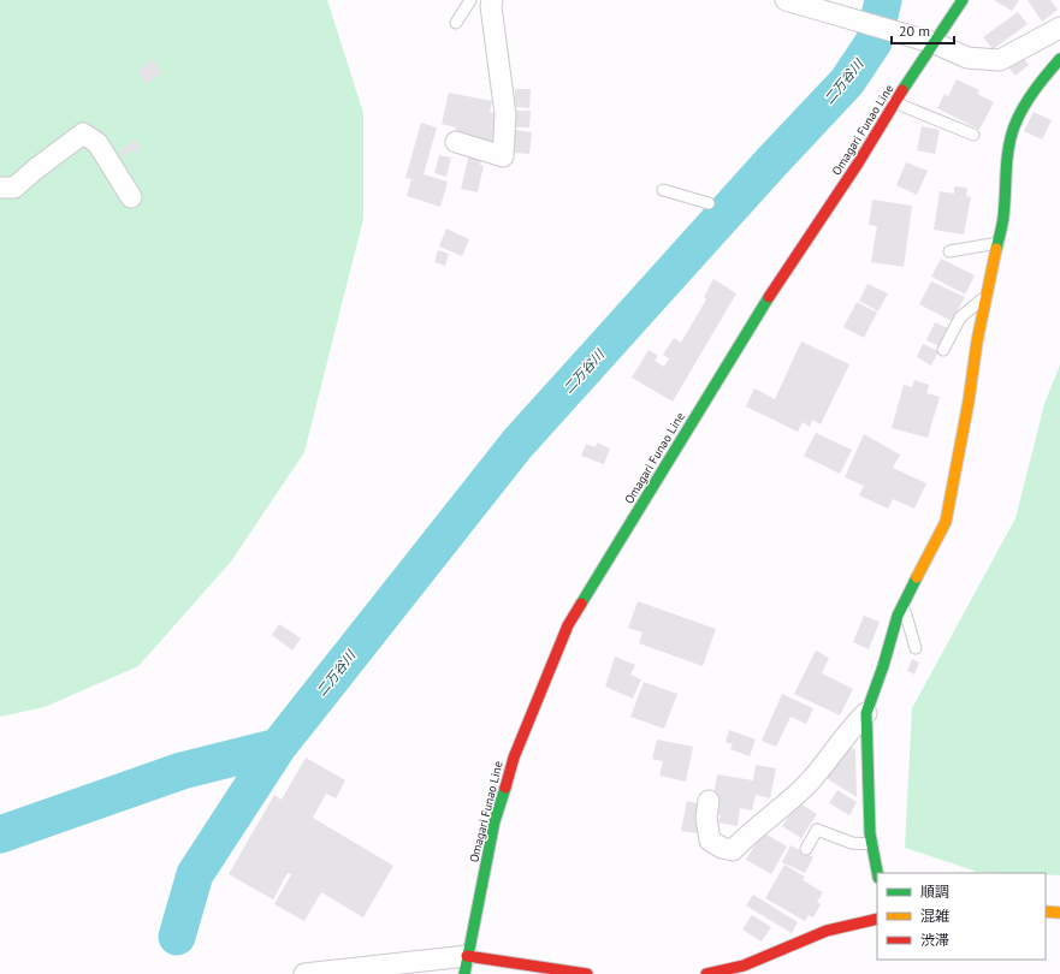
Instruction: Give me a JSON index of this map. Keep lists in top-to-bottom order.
{
  "streets": {
    "street": ["Omagari Funao Line"]
  },
  "water": ["二万谷川"],
  "legend": ["順調", "混雑", "渋滞"],
  "scale_bar": "20 m"
}
